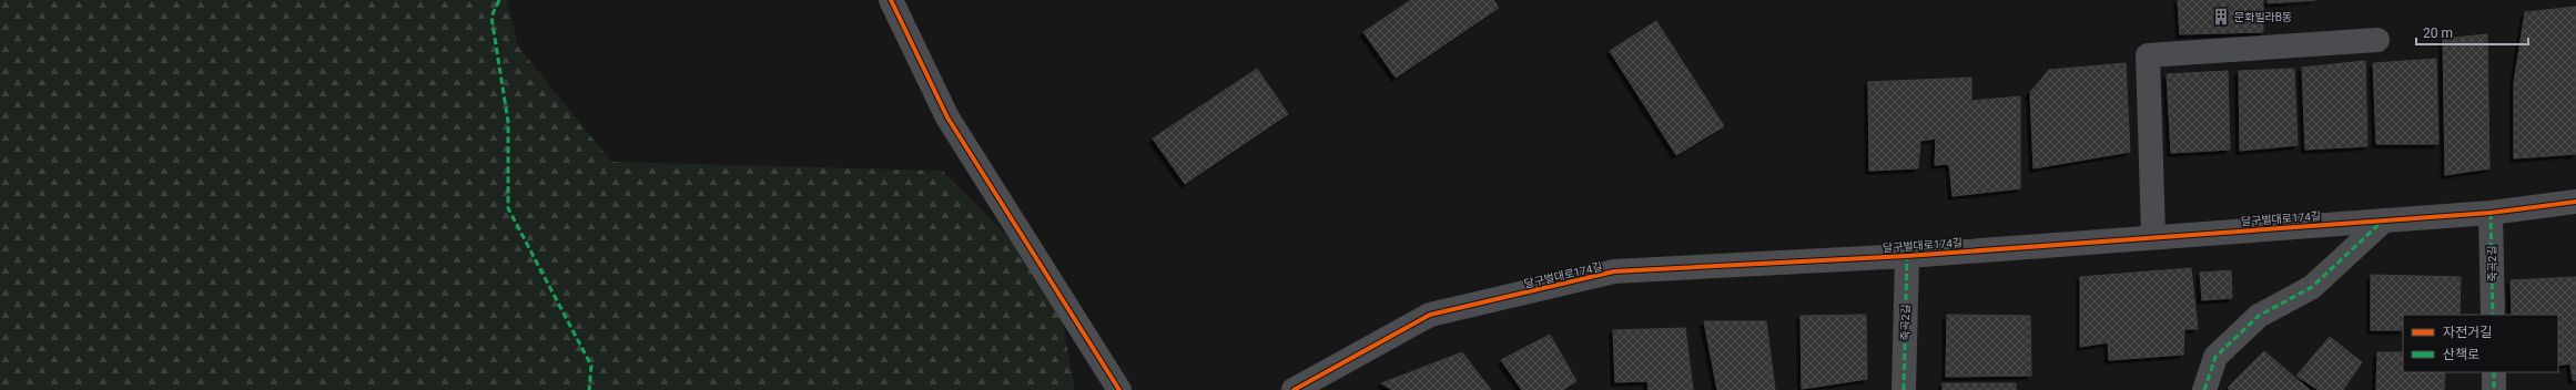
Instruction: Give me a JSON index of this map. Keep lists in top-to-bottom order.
{
  "streets": {
    "street": ["달구벌대로174길", "죽곡2길"]
  },
  "crossings": [
    ["달구벌대로174길", "죽곡2길"]
  ],
  "places": {
    "building": ["문화빌라B동"]
  },
  "legend": ["자전거길", "산책로"],
  "scale_bar": "20 m"
}
